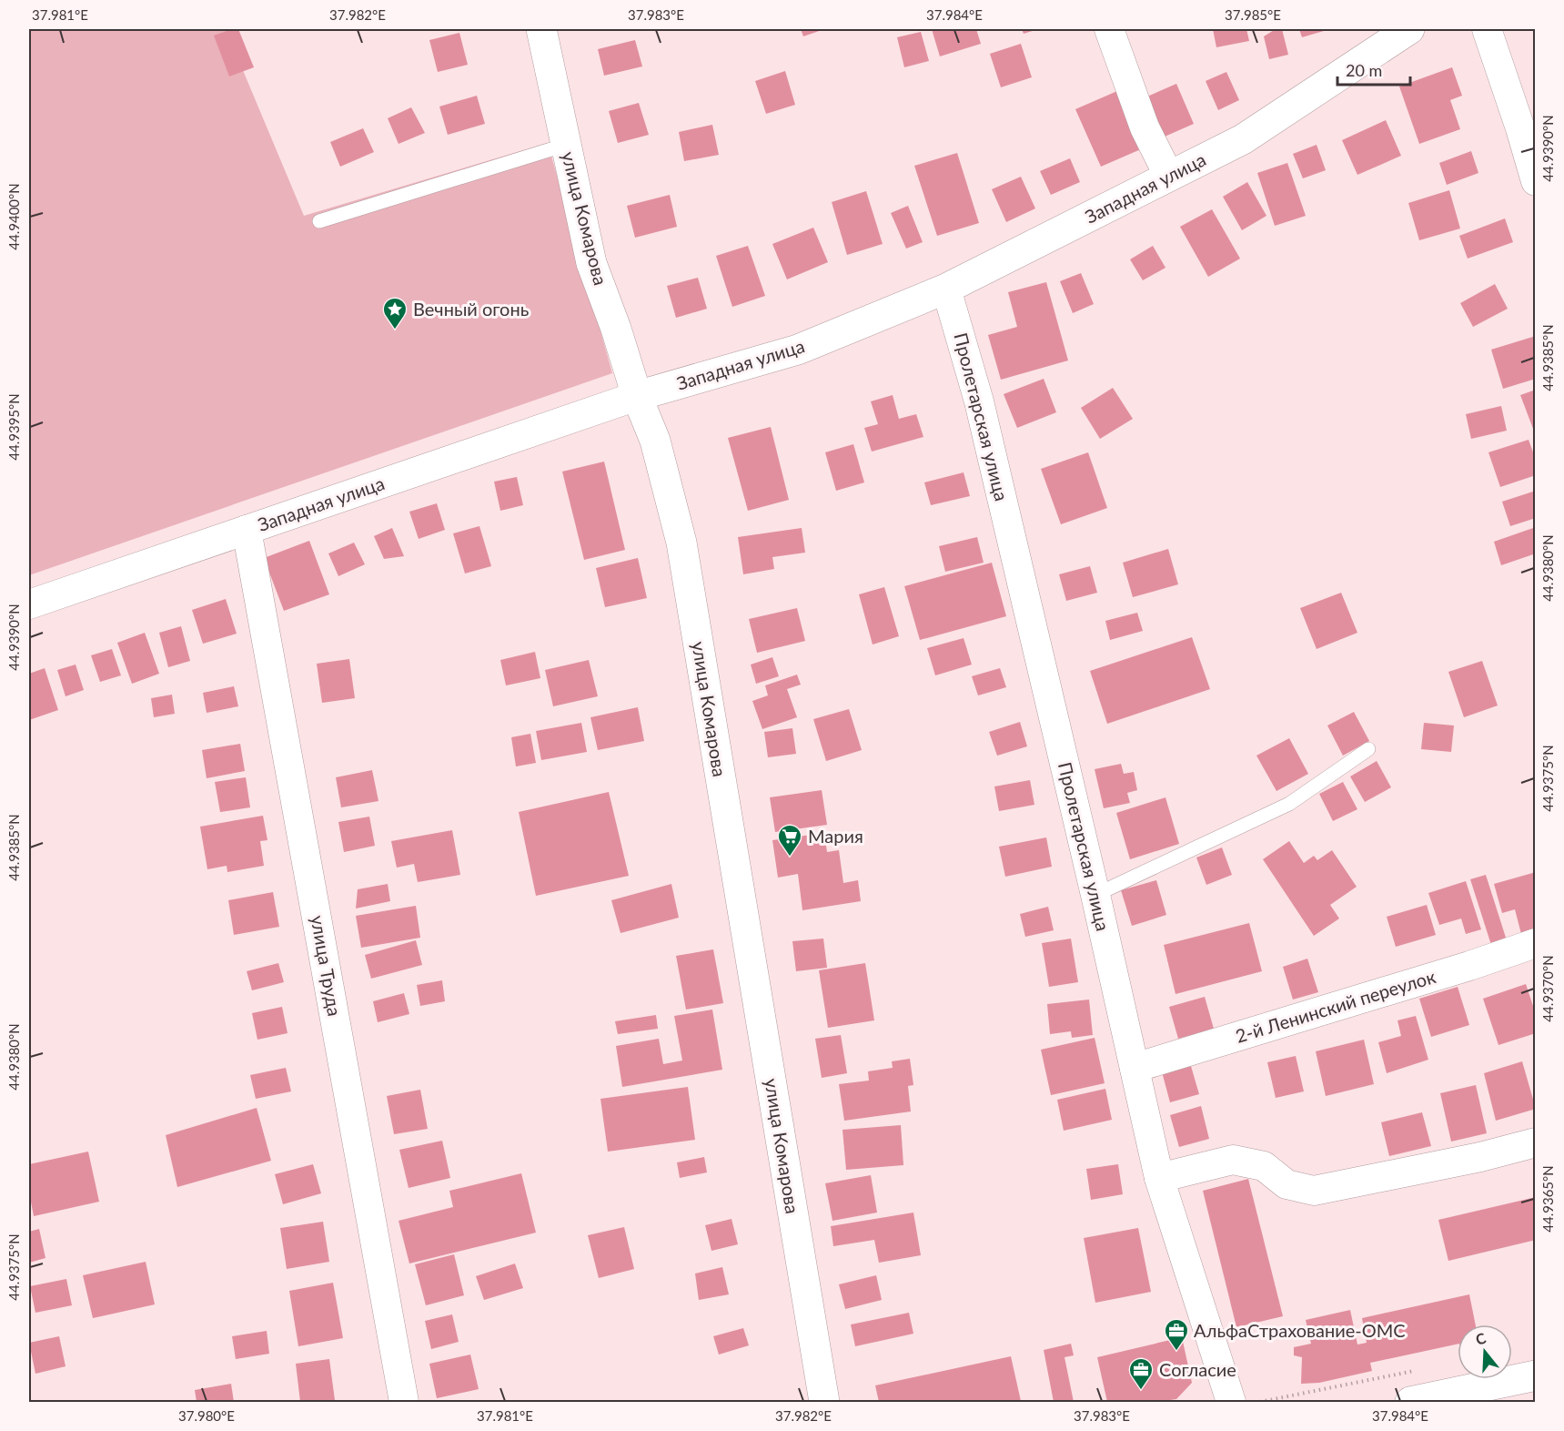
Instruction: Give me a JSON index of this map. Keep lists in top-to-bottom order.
{
  "streets": {
    "main road": ["Западная улица", "улица Комарова"],
    "street": ["Пролетарская улица", "улица Труда", "2-й Ленинский переулок"]
  },
  "crossings": [
    ["Западная улица", "улица Комарова"],
    ["Западная улица", "Пролетарская улица"],
    ["Западная улица", "улица Труда"],
    ["Пролетарская улица", "2-й Ленинский переулок"]
  ],
  "places": {
    "place": ["Вечный огонь"],
    "supermarket": ["Мария"],
    "office": ["АльфаСтрахование-ОМС", "Согласие"]
  },
  "scale_bar": "20 m",
  "north": "top",
  "coordinates": [
    "37.981°E",
    "37.982°E",
    "37.983°E",
    "37.984°E",
    "37.985°E",
    "44.9390°N",
    "44.9400°N",
    "44.9385°N",
    "44.9395°N",
    "44.9380°N",
    "44.9375°N",
    "44.9370°N",
    "44.9365°N",
    "37.980°E"
  ]
}
